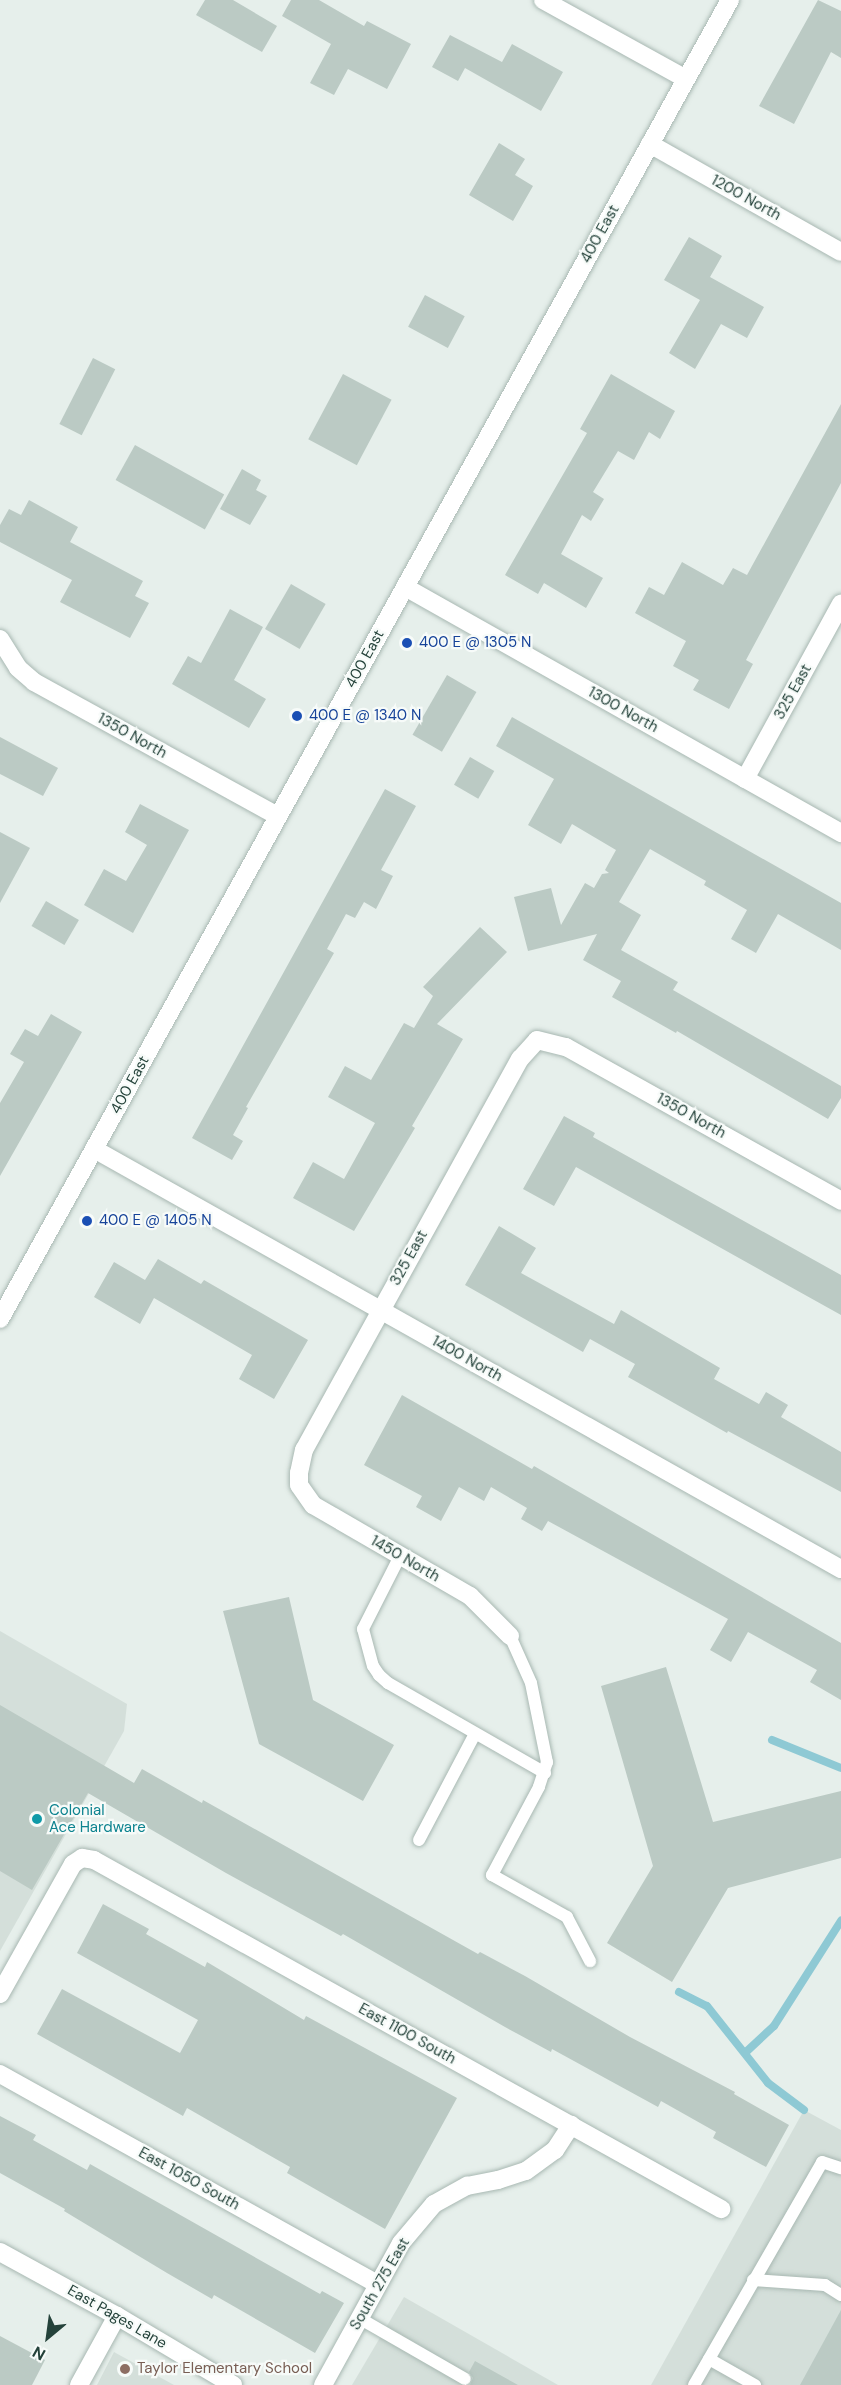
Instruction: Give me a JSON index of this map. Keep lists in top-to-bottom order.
{
  "streets": {
    "street": [
      "1200 North",
      "400 East",
      "325 East",
      "1300 North",
      "1350 North",
      "1400 North",
      "1450 North",
      "East 1100 South",
      "East 1050 South",
      "South 275 East",
      "East Pages Lane"
    ]
  },
  "crossings": [
    ["1200 North", "400 East"],
    ["400 East", "1300 North"],
    ["400 East", "1350 North"],
    ["400 East", "1400 North"],
    ["325 East", "1300 North"],
    ["325 East", "1350 North"],
    ["325 East", "1400 North"],
    ["325 East", "1450 North"],
    ["East 1100 South", "South 275 East"],
    ["East 1050 South", "South 275 East"]
  ],
  "places": [
    "400 E @ 1305 N",
    "400 E @ 1340 N",
    "400 E @ 1405 N",
    "Colonial Ace Hardware",
    "Taylor Elementary School"
  ],
  "north": "bottom left"
}
